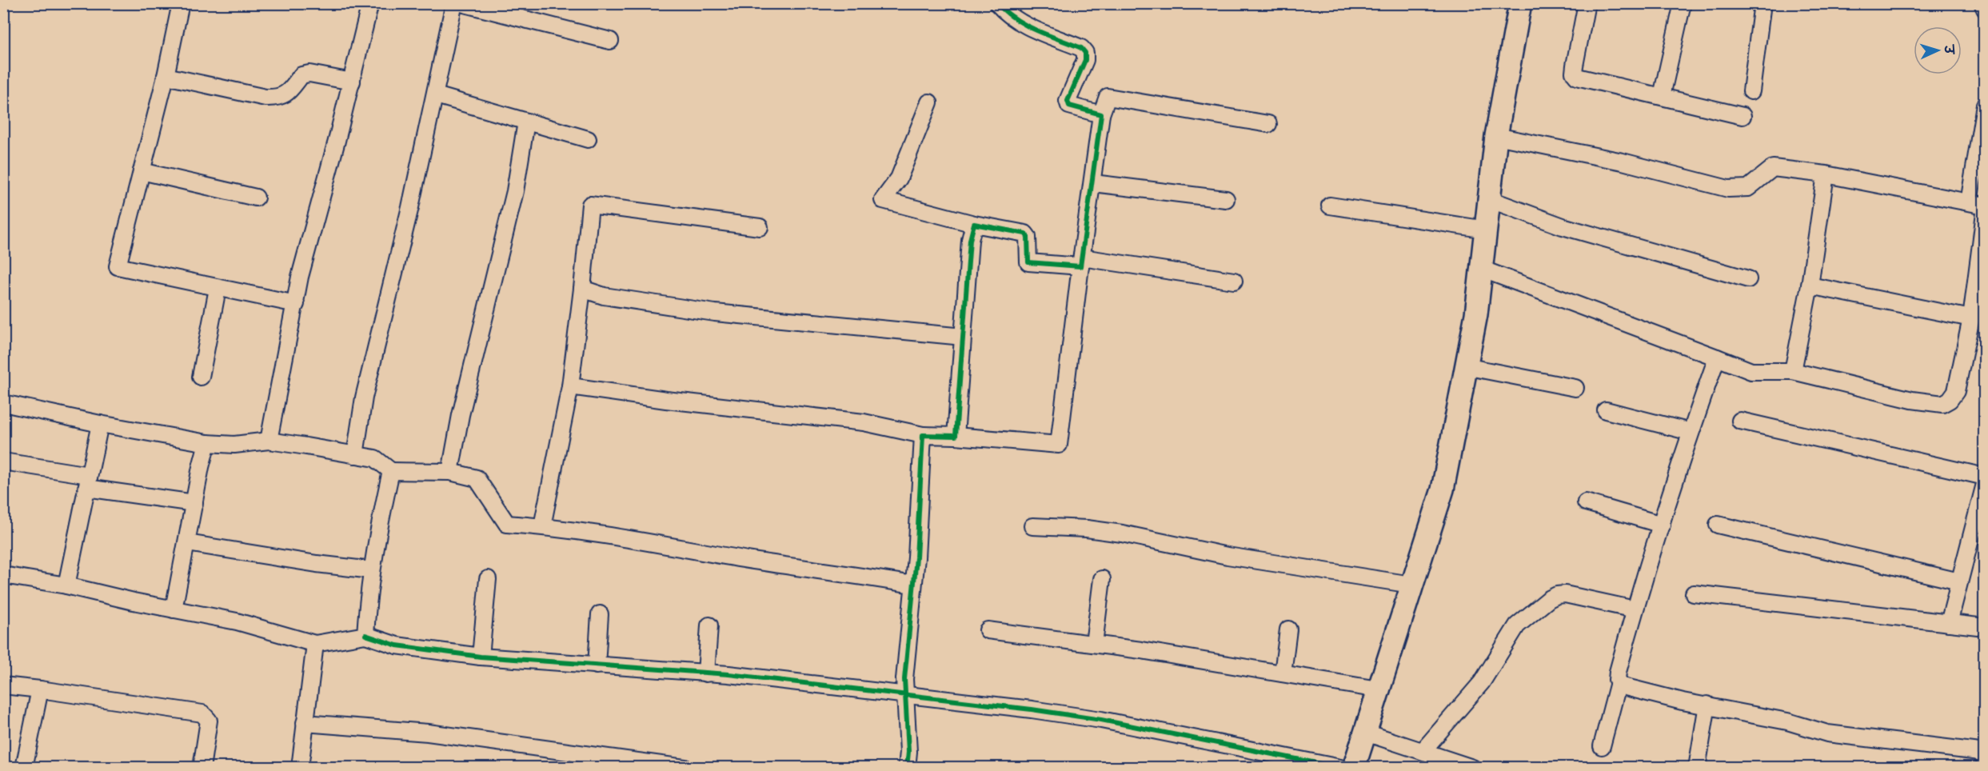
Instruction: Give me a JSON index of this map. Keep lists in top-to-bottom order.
{
  "north": "right"
}
